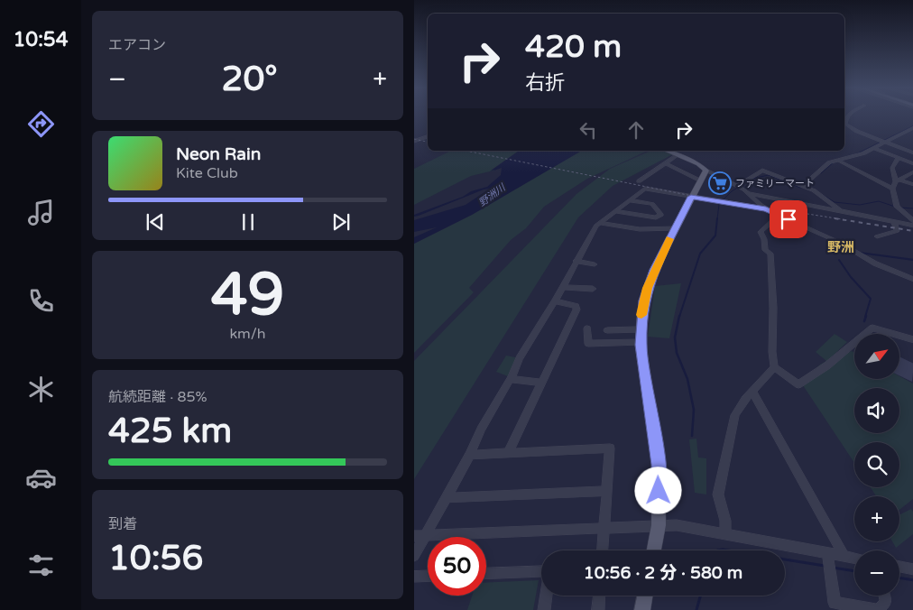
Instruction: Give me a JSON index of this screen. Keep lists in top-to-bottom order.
{
  "districts": ["野洲"],
  "water": ["野洲川"],
  "places": {
    "supermarket": ["ファミリーマート"]
  },
  "north": "top right",
  "page": {
    "tabs": "10:54",
    "tile": [
      "エアコン",
      ["49", "km/h"],
      ["航続距離 · 85%", "425 km"],
      ["到着", "10:56"]
    ],
    "turn": ["420 m", "右折"],
    "heat": ["−", "20°", "+"],
    "song": ["Neon Rain", "Kite Club"],
    "map_buttons": ["+", "−"],
    "limit": "50",
    "trip": "10:56 · 2 分 · 580 m"
  }
}
